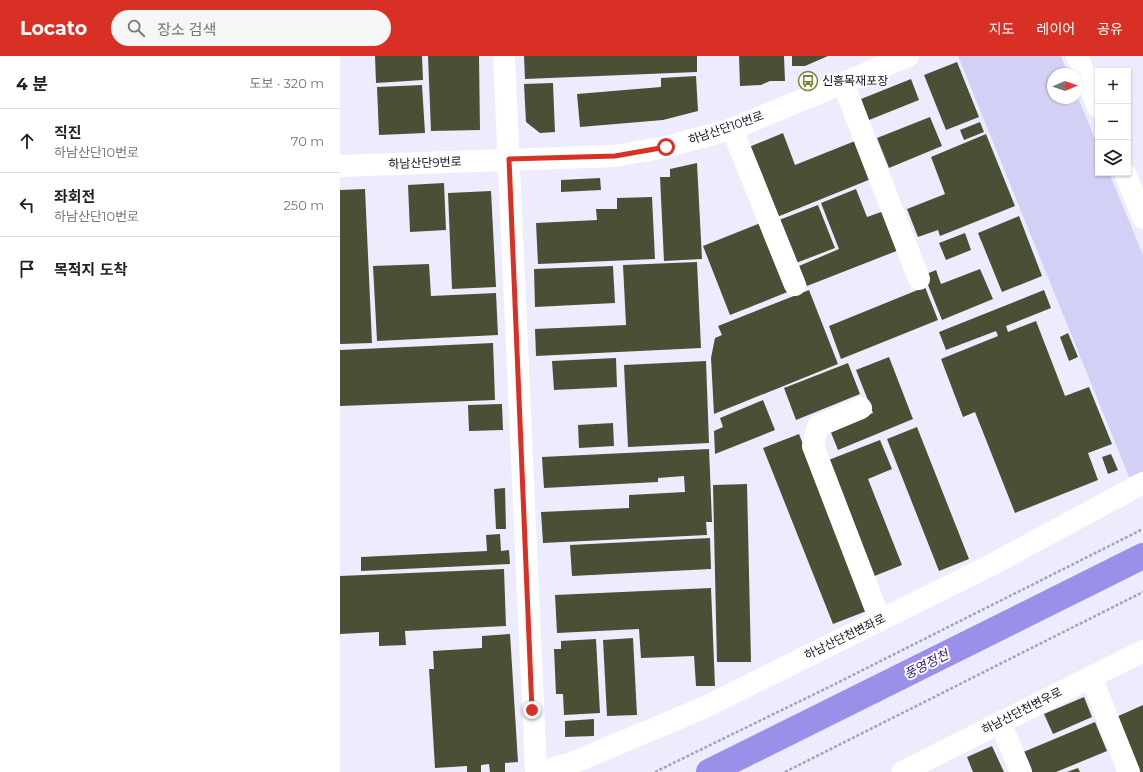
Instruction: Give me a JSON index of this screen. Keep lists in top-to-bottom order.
{
  "streets": {
    "street": [
      "하남산단10번로",
      "하남산단9번로",
      "하남산단천변좌로",
      "하남산단천변우로"
    ]
  },
  "crossings": [
    ["하남산단10번로", "하남산단9번로"]
  ],
  "water": ["풍영정천"],
  "places": {
    "bus stop": ["신흥목재포장"]
  },
  "north": "right",
  "page": {
    "header": "Locato",
    "search": "장소 검색",
    "nav": ["지도", "레이어", "공유"],
    "heading": ["4 분", "도보 · 320 m"],
    "map_buttons": ["+", "−"],
    "list": [
      ["직진", "하남산단10번로", "70 m"],
      ["좌회전", "하남산단10번로", "250 m"],
      "목적지 도착"
    ]
  }
}
